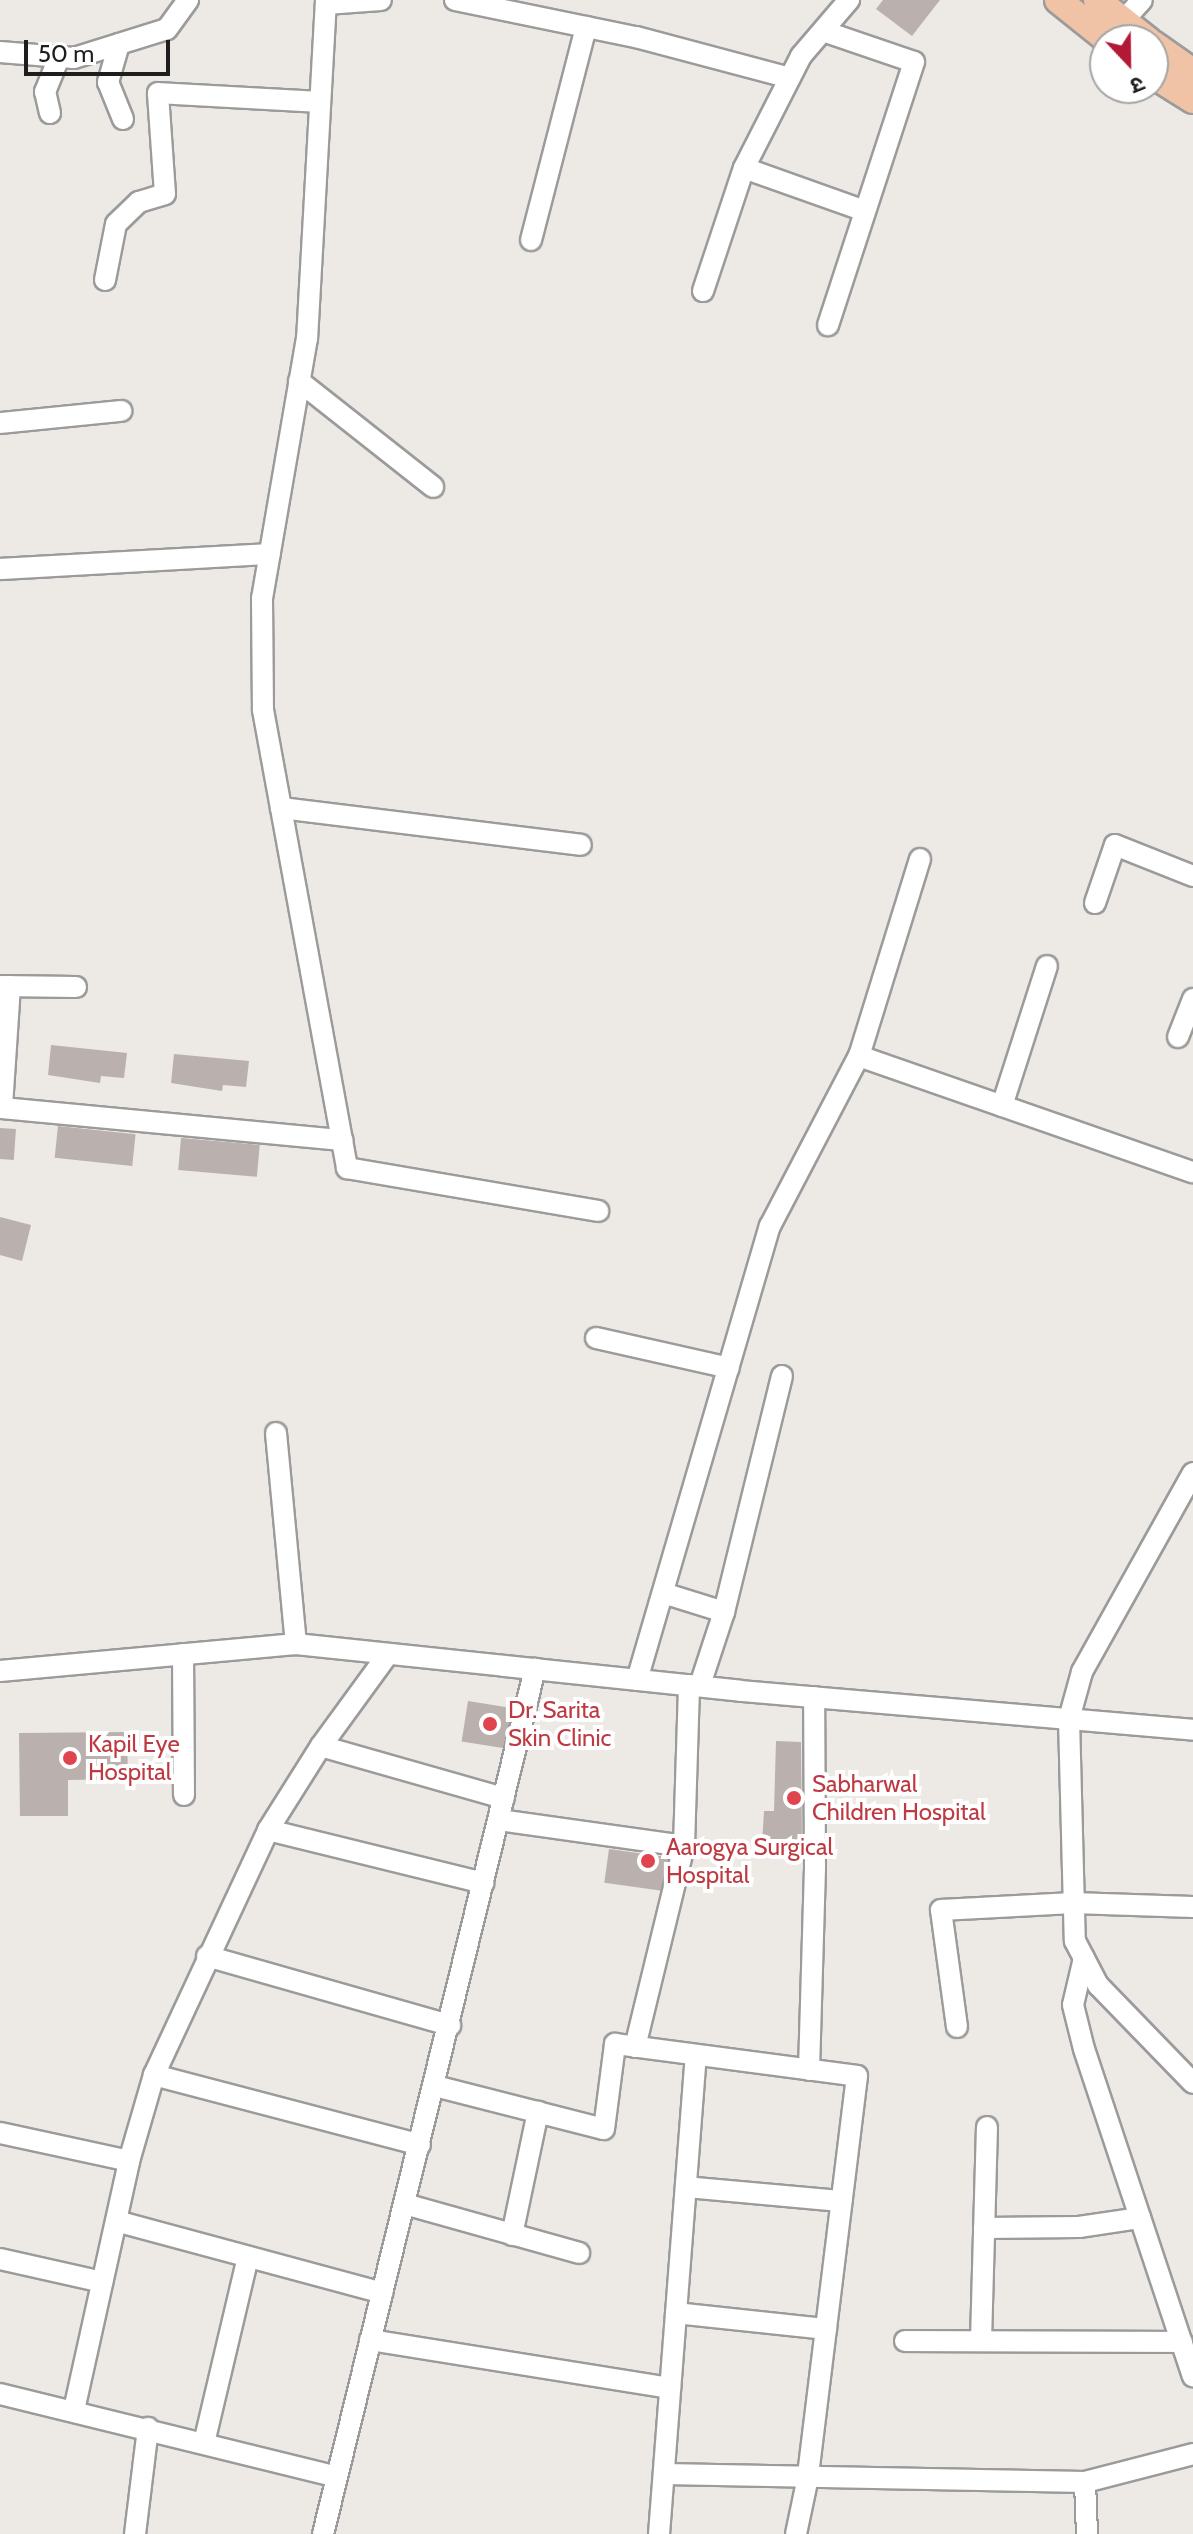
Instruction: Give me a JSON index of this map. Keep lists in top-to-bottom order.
{
  "places": [
    "Dr. Sarita Skin Clinic",
    "Kapil Eye Hospital",
    "Sabharwal Children Hospital",
    "Aarogya Surgical Hospital"
  ],
  "scale_bar": "50 m",
  "north": "bottom"
}
